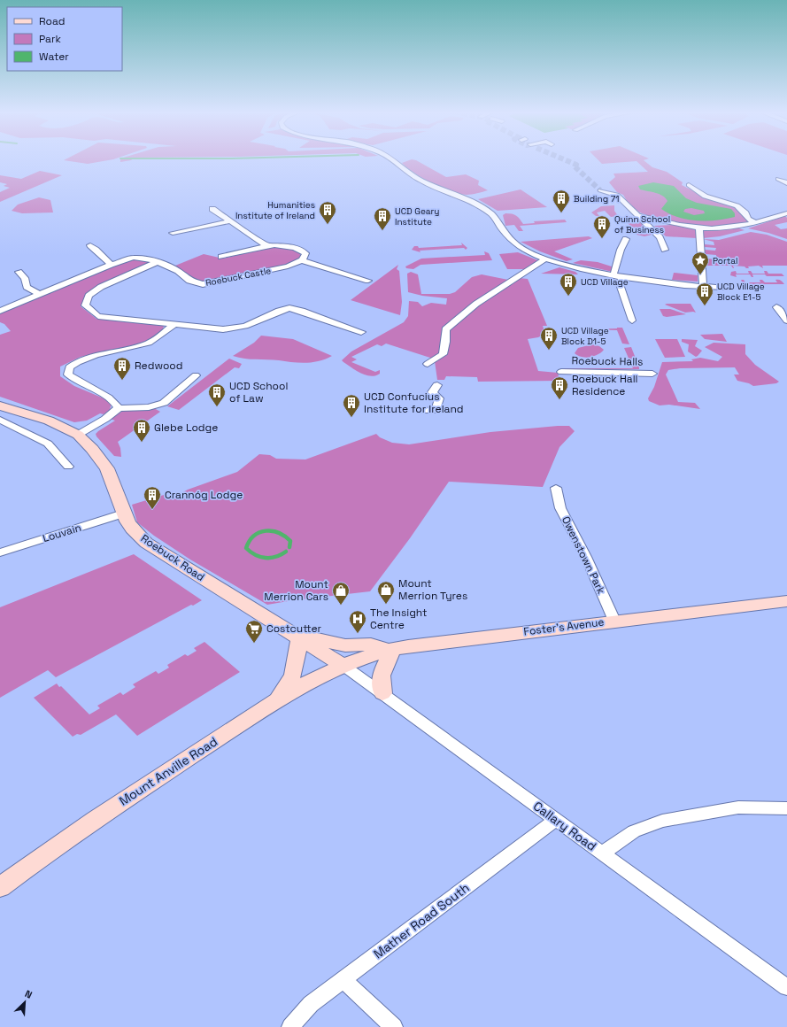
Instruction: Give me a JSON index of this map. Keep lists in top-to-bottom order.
{
  "streets": {
    "main road": ["Roebuck Road", "Foster's Avenue", "Mount Anville Road"],
    "street": [
      "Roebuck Castle",
      "Roebuck Halls",
      "Louvain",
      "Owenstown Park",
      "Callary Road",
      "Mather Road South"
    ]
  },
  "crossings": [
    ["Louvain", "Roebuck Road"],
    ["Owenstown Park", "Foster's Avenue"],
    ["Roebuck Road", "Foster's Avenue"],
    ["Roebuck Road", "Mount Anville Road"],
    ["Roebuck Road", "Callary Road"],
    ["Foster's Avenue", "Mount Anville Road"],
    ["Foster's Avenue", "Callary Road"],
    ["Mount Anville Road", "Callary Road"],
    ["Callary Road", "Mather Road South"]
  ],
  "places": {
    "building": [
      "Building 71",
      "Humanities Institute of Ireland",
      "UCD Geary Institute",
      "Quinn School of Business",
      "UCD Village",
      "UCD Village Block E1-5",
      "UCD Village Block D1-5",
      "Redwood",
      "Roebuck Hall Residence",
      "UCD School of Law",
      "UCD Confucius Institute for Ireland",
      "Glebe Lodge",
      "Crannóg Lodge"
    ],
    "place": ["Portal"],
    "shop": ["Mount Merrion Tyres", "Mount Merrion Cars"],
    "hospital": ["The Insight Centre"],
    "supermarket": ["Costcutter"]
  },
  "legend": ["Road", "Park", "Water"],
  "north": "top right"
}
